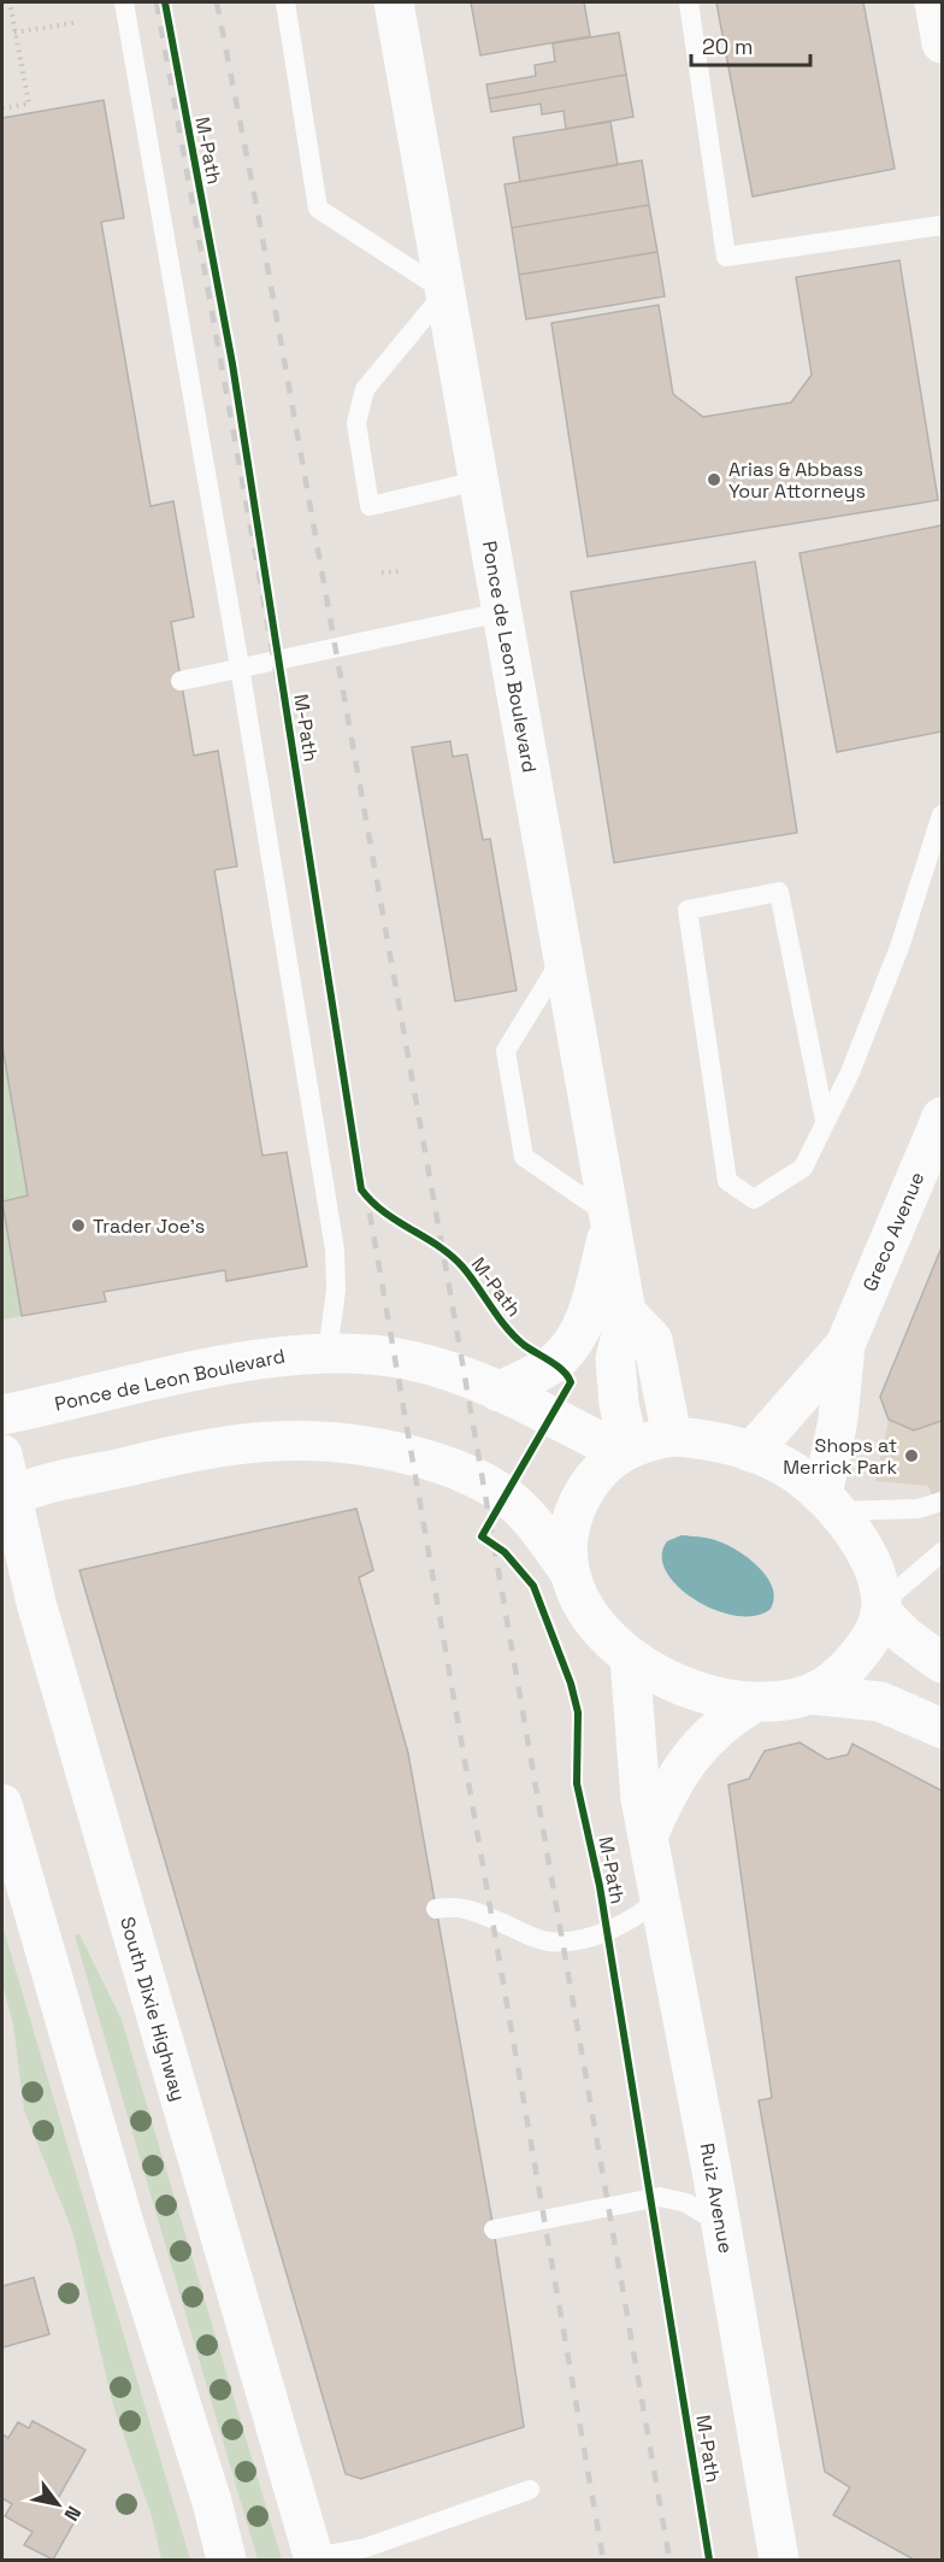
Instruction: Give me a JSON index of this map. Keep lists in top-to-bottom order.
{
  "streets": {
    "main road": [
      "Ponce de Leon Boulevard",
      "Greco Avenue",
      "South Dixie Highway",
      "Ruiz Avenue"
    ],
    "cycle path": ["M-Path"]
  },
  "places": ["Arias & Abbass Your Attorneys", "Trader Joe's", "Shops at Merrick Park"],
  "scale_bar": "20 m",
  "north": "bottom right"
}
